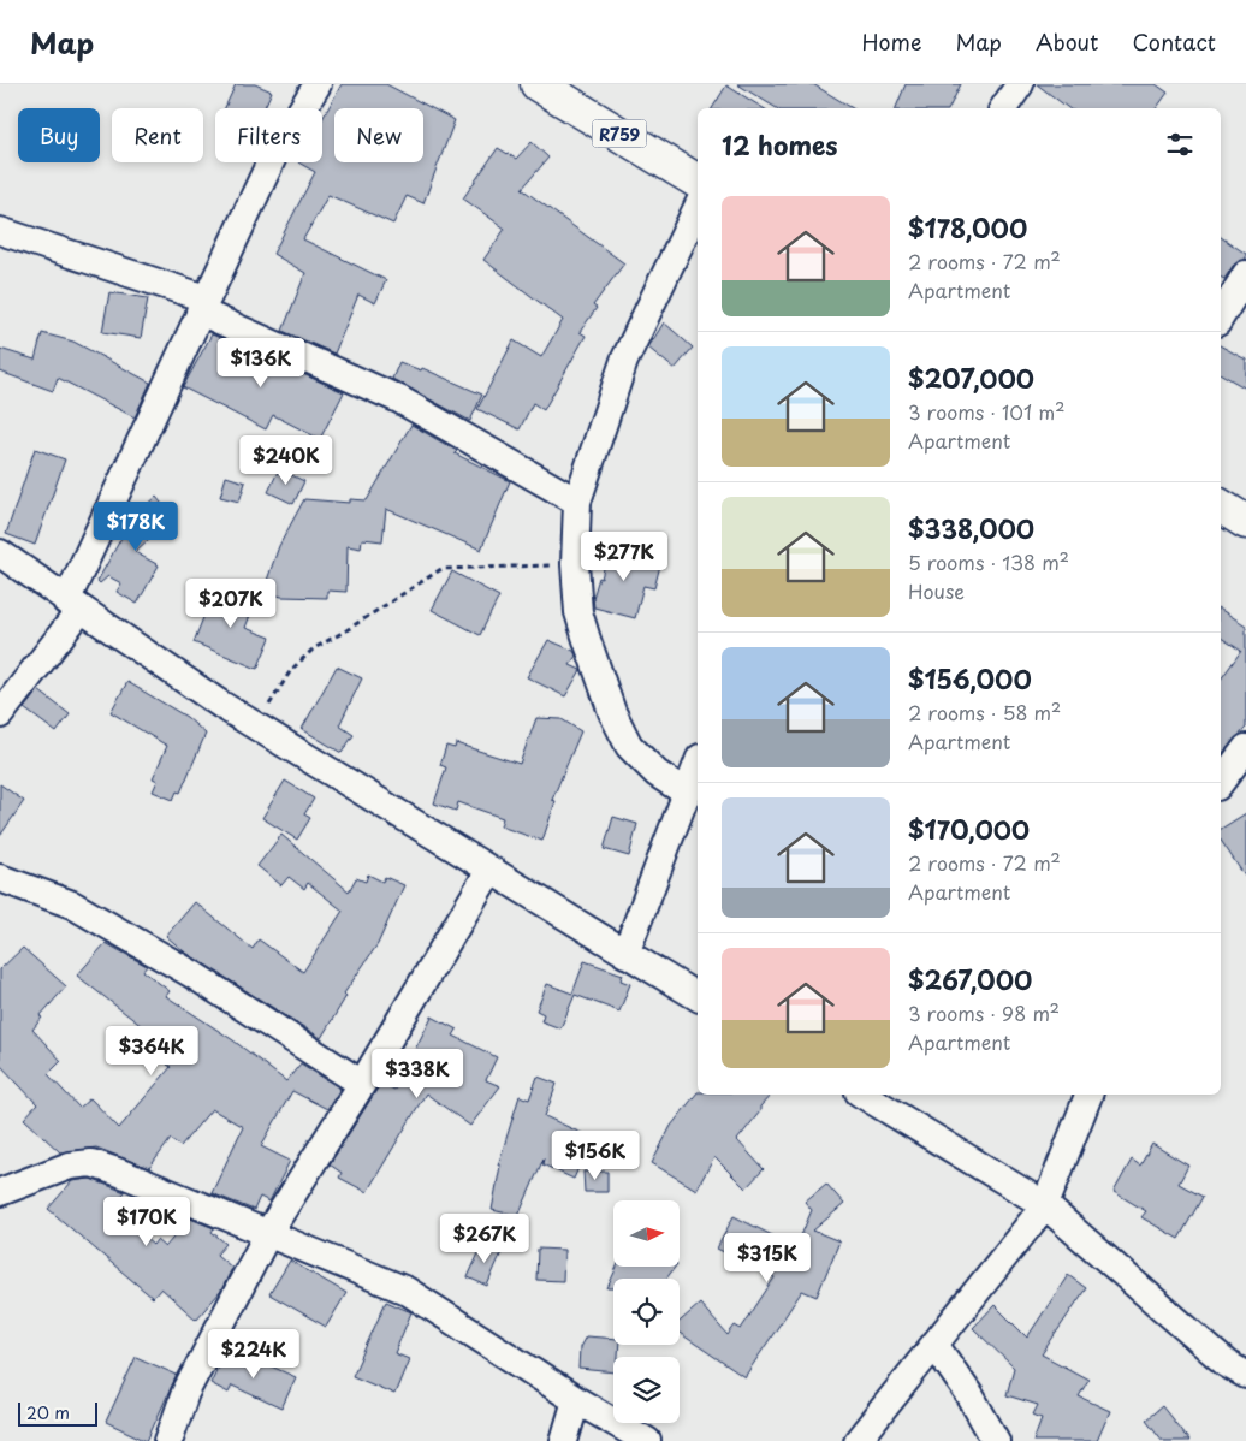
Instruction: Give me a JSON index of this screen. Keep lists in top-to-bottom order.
{
  "streets": {
    "main road": ["R759"]
  },
  "scale_bar": "20 m",
  "north": "right",
  "page": {
    "header": "Map",
    "nav": [
      "Home",
      "Map",
      "About",
      "Contact"
    ],
    "chip": [
      "Buy",
      "Rent",
      "Filters",
      "New"
    ],
    "heading": "12 homes",
    "list": [
      {
        "name": "$178,000",
        "note": "2 rooms · 72 m² · Apartment"
      },
      {
        "name": "$207,000",
        "note": "3 rooms · 101 m² · Apartment"
      },
      {
        "name": "$338,000",
        "note": "5 rooms · 138 m² · House"
      },
      {
        "name": "$156,000",
        "note": "2 rooms · 58 m² · Apartment"
      },
      {
        "name": "$170,000",
        "note": "2 rooms · 72 m² · Apartment"
      },
      {
        "name": "$267,000",
        "note": "3 rooms · 98 m² · Apartment"
      }
    ],
    "price": [
      "$136K",
      "$240K",
      "$178K",
      "$277K",
      "$207K",
      "$364K",
      "$338K",
      "$156K",
      "$170K",
      "$267K",
      "$315K",
      "$224K"
    ],
    "scale": "20 m"
  }
}
